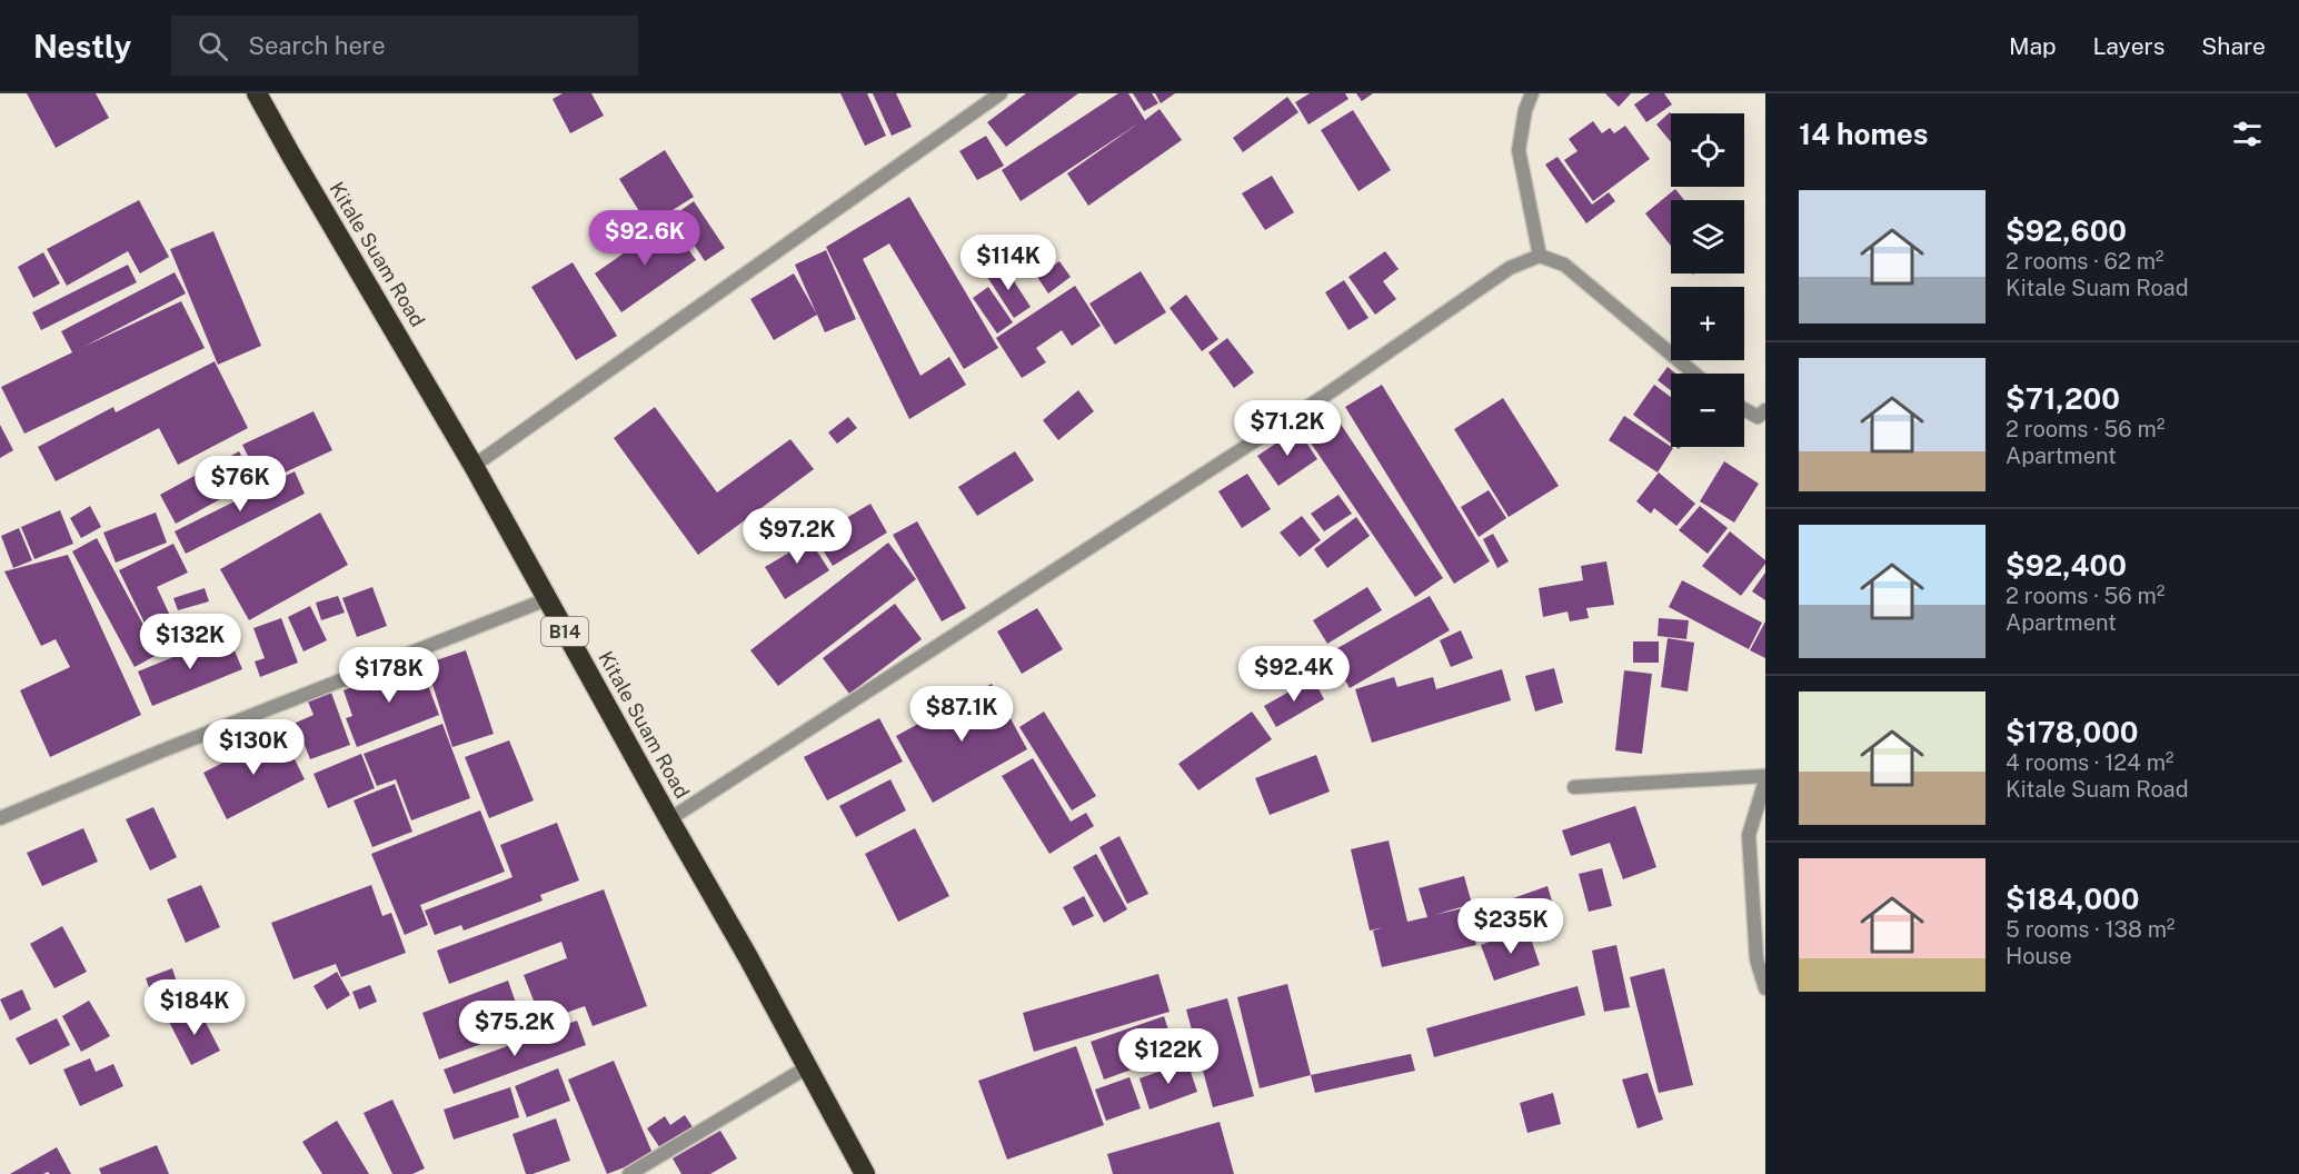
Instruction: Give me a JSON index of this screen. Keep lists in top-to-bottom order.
{
  "streets": {
    "highway": ["Kitale Suam Road", "B14"]
  },
  "page": {
    "header": "Nestly",
    "search": "Search here",
    "nav": ["Map", "Layers", "Share"],
    "heading": "14 homes",
    "map_buttons": ["+", "−"],
    "list": [
      {
        "name": "$92,600",
        "note": "2 rooms · 62 m² · Kitale Suam Road"
      },
      {
        "name": "$71,200",
        "note": "2 rooms · 56 m² · Apartment"
      },
      {
        "name": "$92,400",
        "note": "2 rooms · 56 m² · Apartment"
      },
      {
        "name": "$178,000",
        "note": "4 rooms · 124 m² · Kitale Suam Road"
      },
      {
        "name": "$184,000",
        "note": "5 rooms · 138 m² · House"
      }
    ],
    "price": [
      "$92.6K",
      "$114K",
      "$71.2K",
      "$76K",
      "$97.2K",
      "$132K",
      "$92.4K",
      "$178K",
      "$87.1K",
      "$130K",
      "$235K",
      "$184K",
      "$75.2K",
      "$122K"
    ]
  }
}
